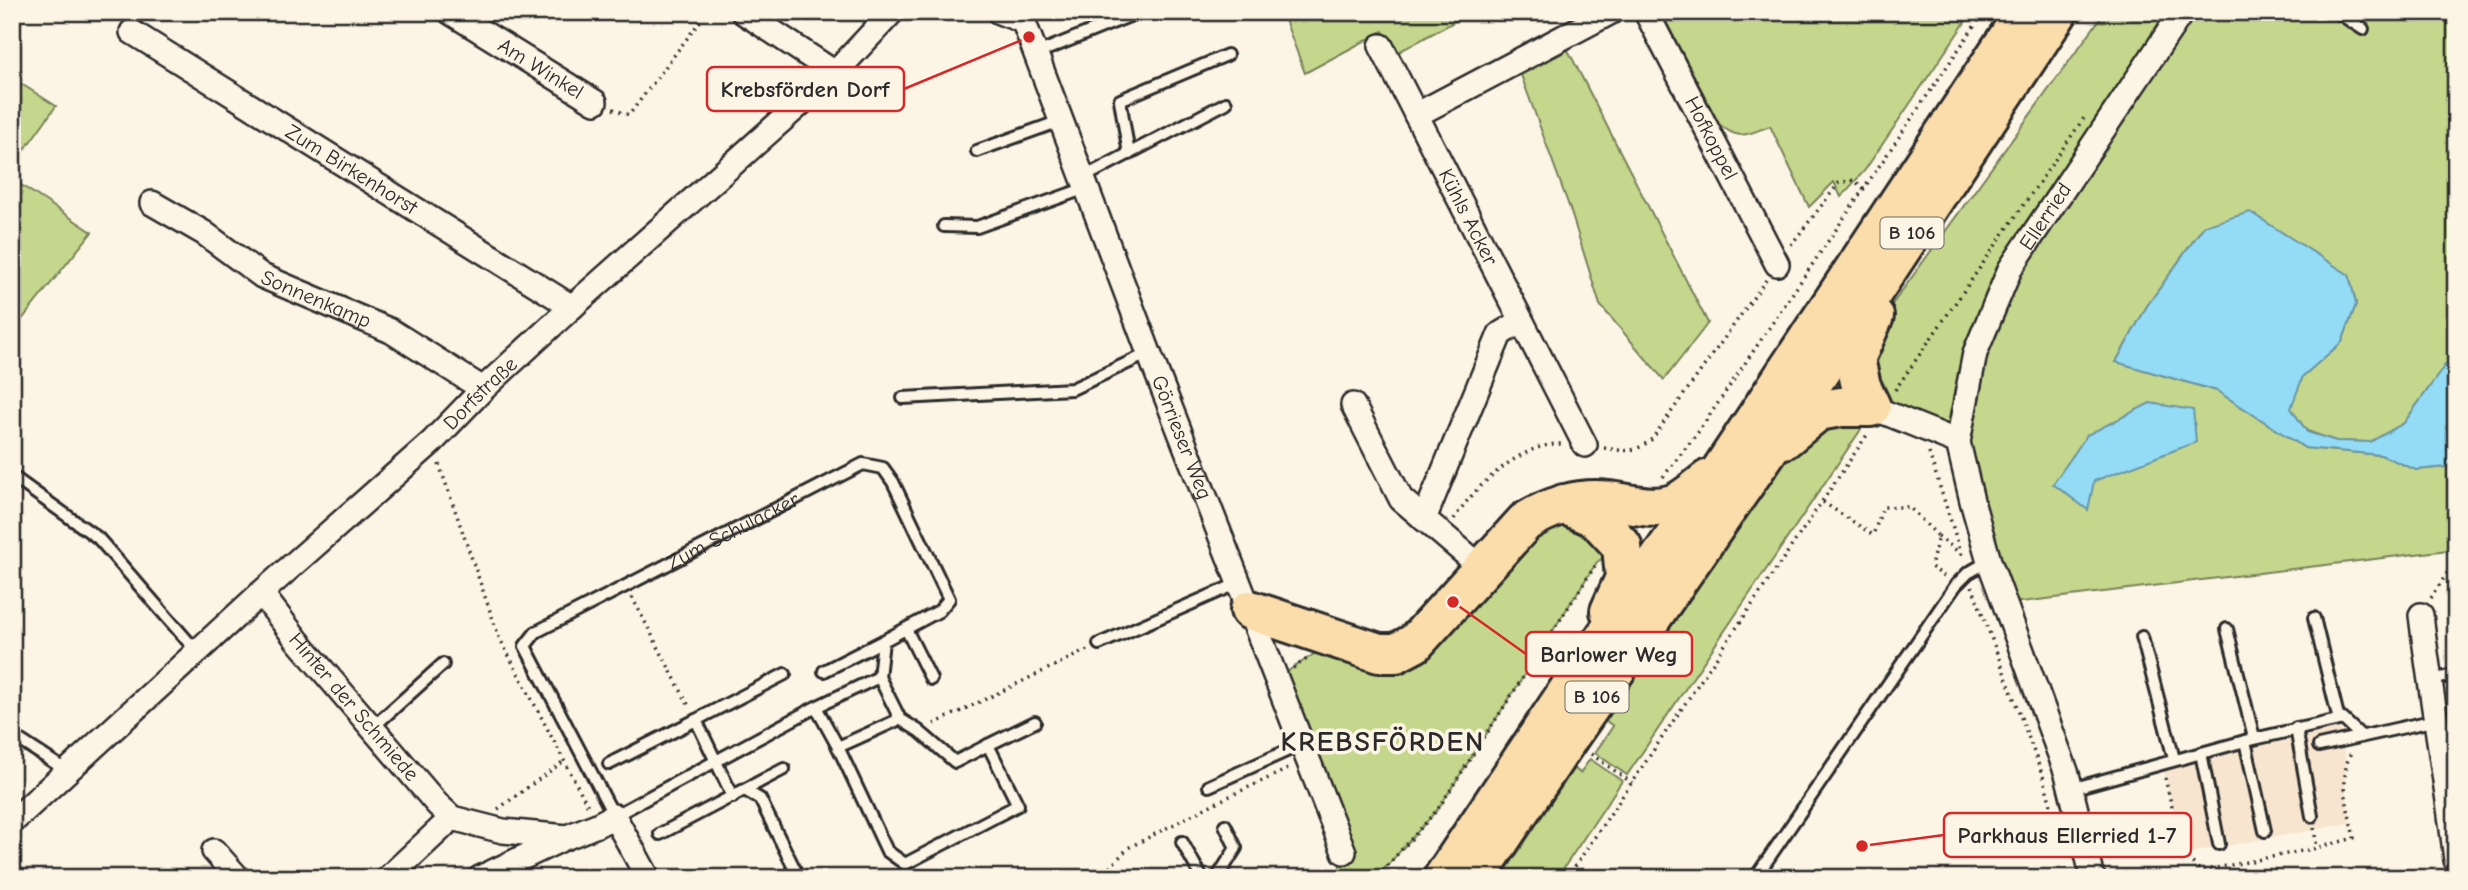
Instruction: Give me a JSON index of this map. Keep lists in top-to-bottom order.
{
  "streets": {
    "highway": ["B 106"],
    "street": [
      "Am Winkel",
      "Hofkoppel",
      "Zum Birkenhorst",
      "Ellerried",
      "Kühls Acker",
      "Sonnenkamp",
      "Dorfstraße",
      "Görrieser Weg",
      "Zum Schulacker",
      "Hinter der Schmiede"
    ]
  },
  "crossings": [
    ["Zum Birkenhorst", "Dorfstraße"],
    ["Sonnenkamp", "Dorfstraße"],
    ["Dorfstraße", "Hinter der Schmiede"]
  ],
  "districts": ["KREBSFÖRDEN"],
  "places": ["Krebsförden Dorf", "Barlower Weg", "Parkhaus Ellerried 1-7"]
}
